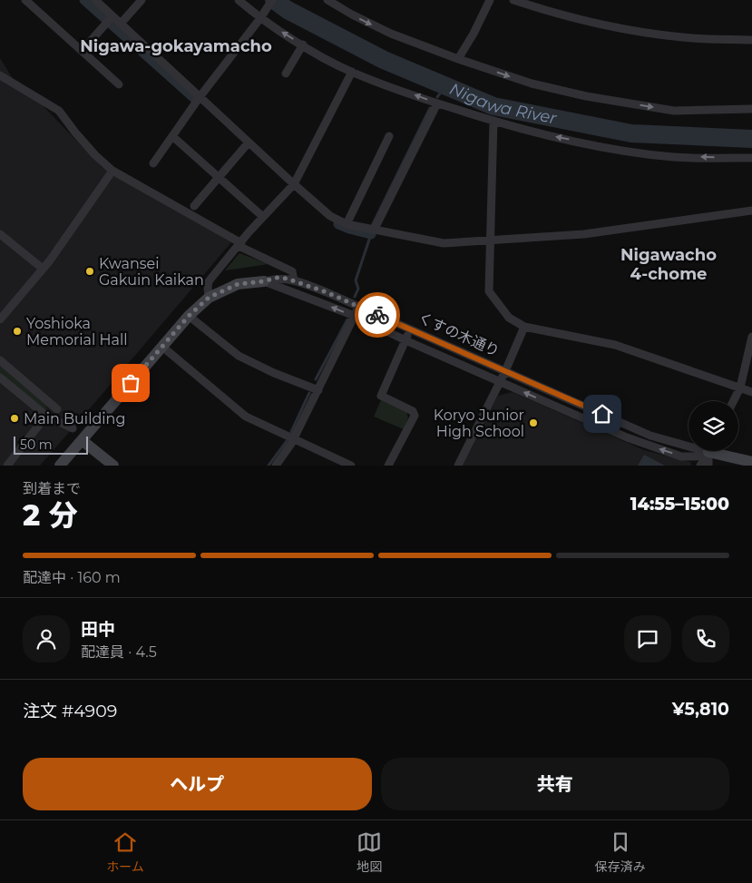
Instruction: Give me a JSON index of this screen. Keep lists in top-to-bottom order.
{
  "streets": {
    "street": ["くすの木通り"]
  },
  "districts": ["Nigawa-gokayamacho", "Nigawacho 4-chome"],
  "water": ["Nigawa River"],
  "places": [
    "Kwansei Gakuin Kaikan",
    "Yoshioka Memorial Hall",
    "Main Building",
    "Koryo Junior High School"
  ],
  "scale_bar": "50 m",
  "page": {
    "scale": "50 m",
    "heading": ["2 分", "到着まで", "14:55–15:00"],
    "panel": [
      "田中",
      "配達員 · 4.5",
      "注文 #4909",
      "¥5,810"
    ],
    "bar": "配達中 · 160 m",
    "buttons": ["ヘルプ", "共有"],
    "tabs": ["ホーム", "地図", "保存済み"]
  }
}
